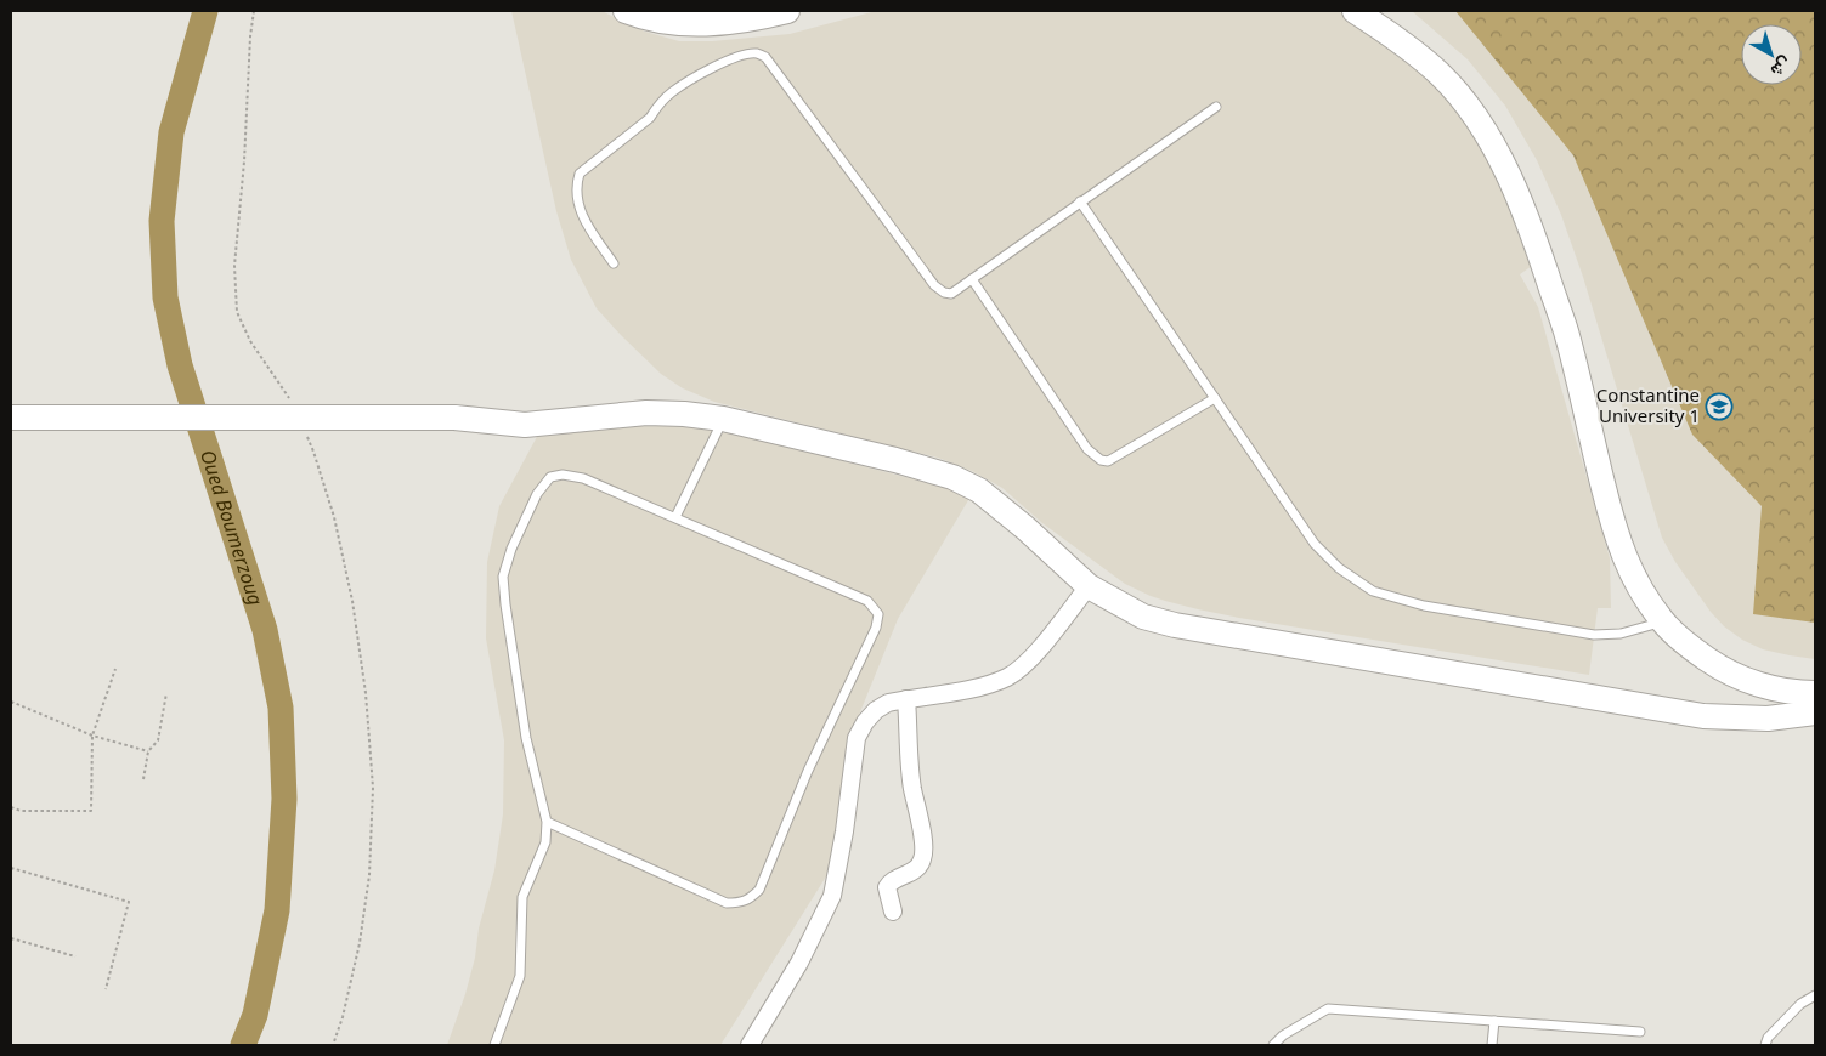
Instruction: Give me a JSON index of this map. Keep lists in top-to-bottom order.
{
  "water": ["Oued Boumerzoug"],
  "places": {
    "school or university": ["Constantine University 1"]
  },
  "north": "bottom right"
}
